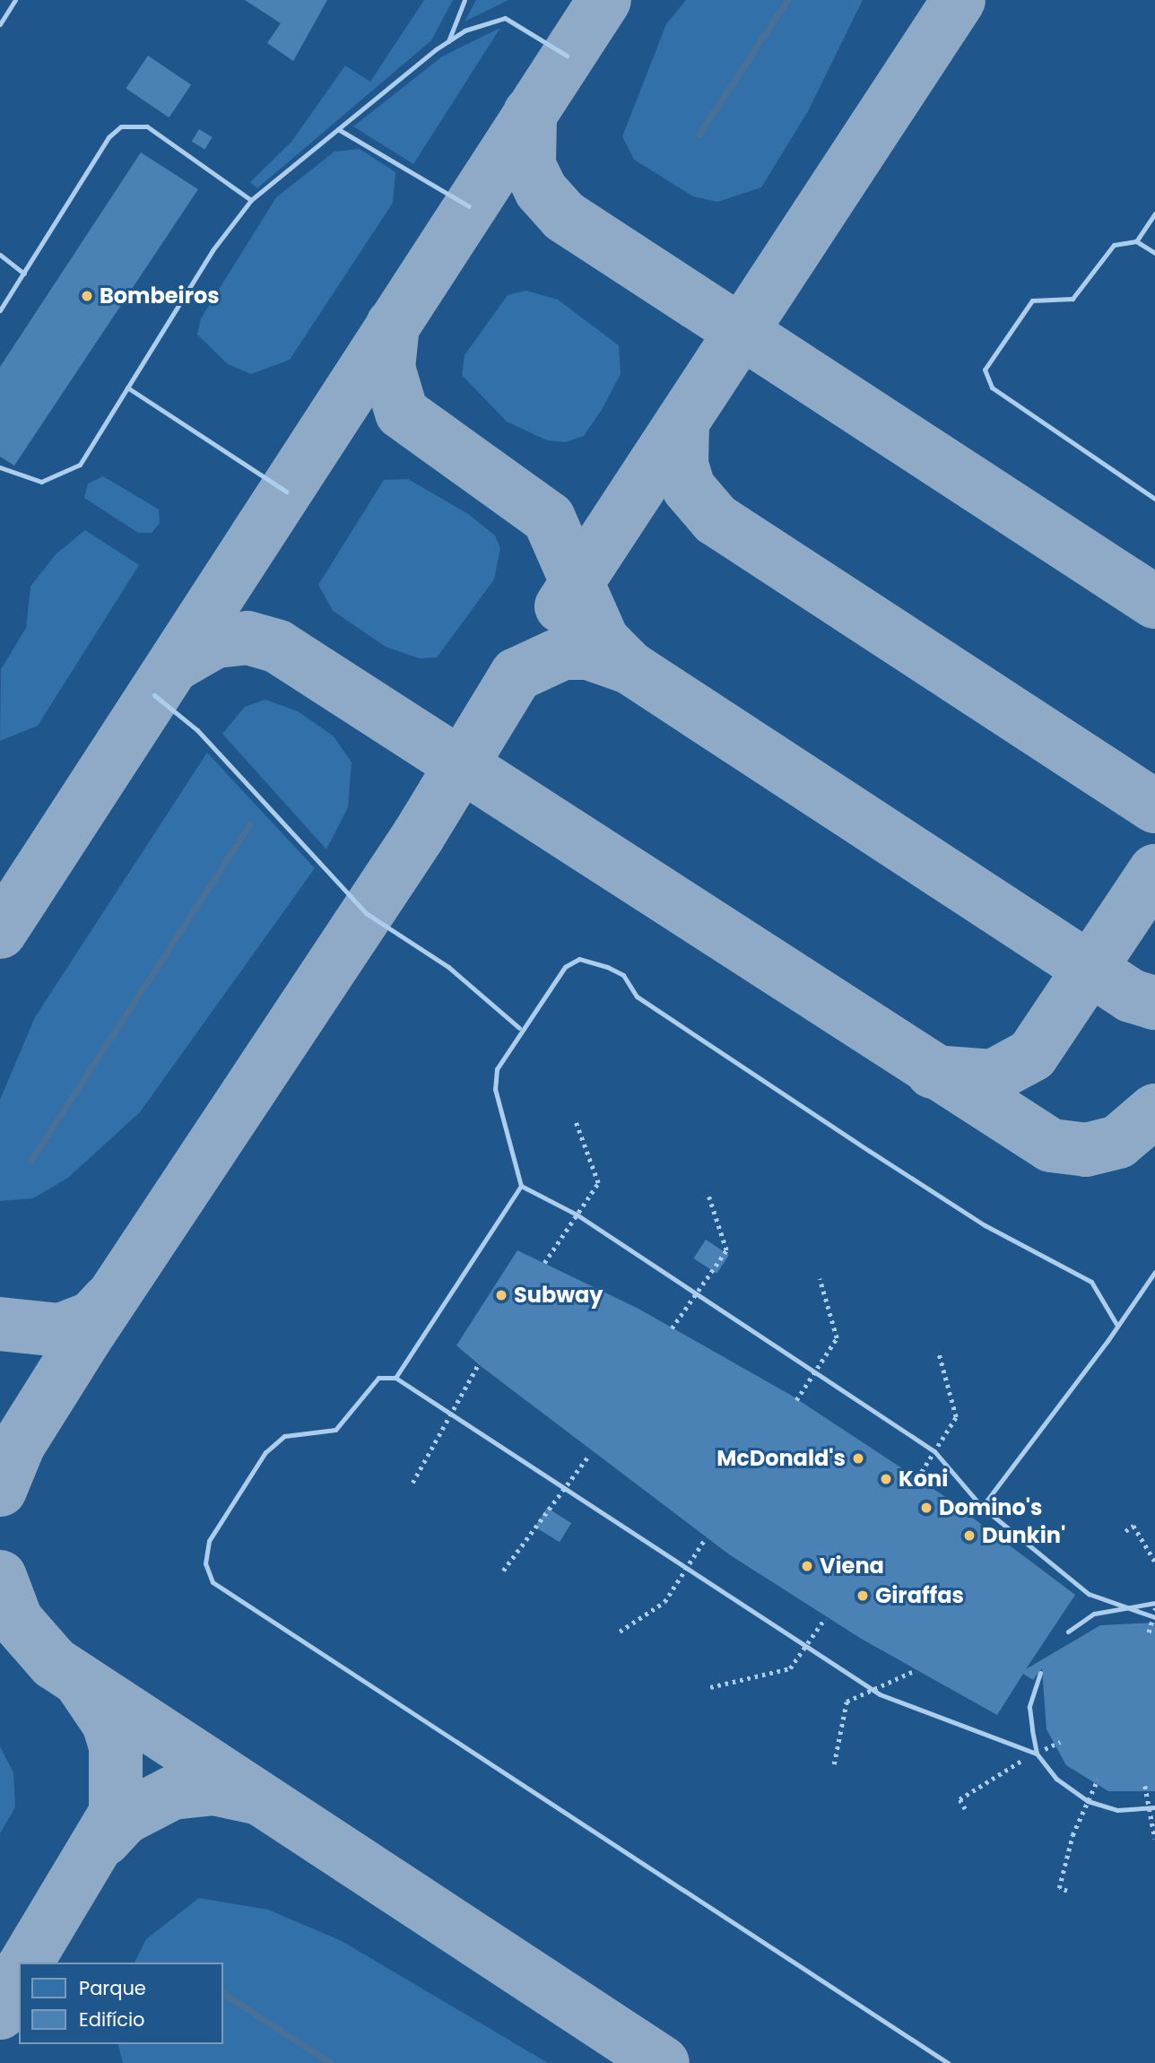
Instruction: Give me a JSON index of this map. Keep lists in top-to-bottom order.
{
  "places": [
    "Bombeiros",
    "Subway",
    "McDonald's",
    "Koni",
    "Domino's",
    "Dunkin'",
    "Viena",
    "Giraffas"
  ],
  "legend": ["Parque", "Edifício"]
}
